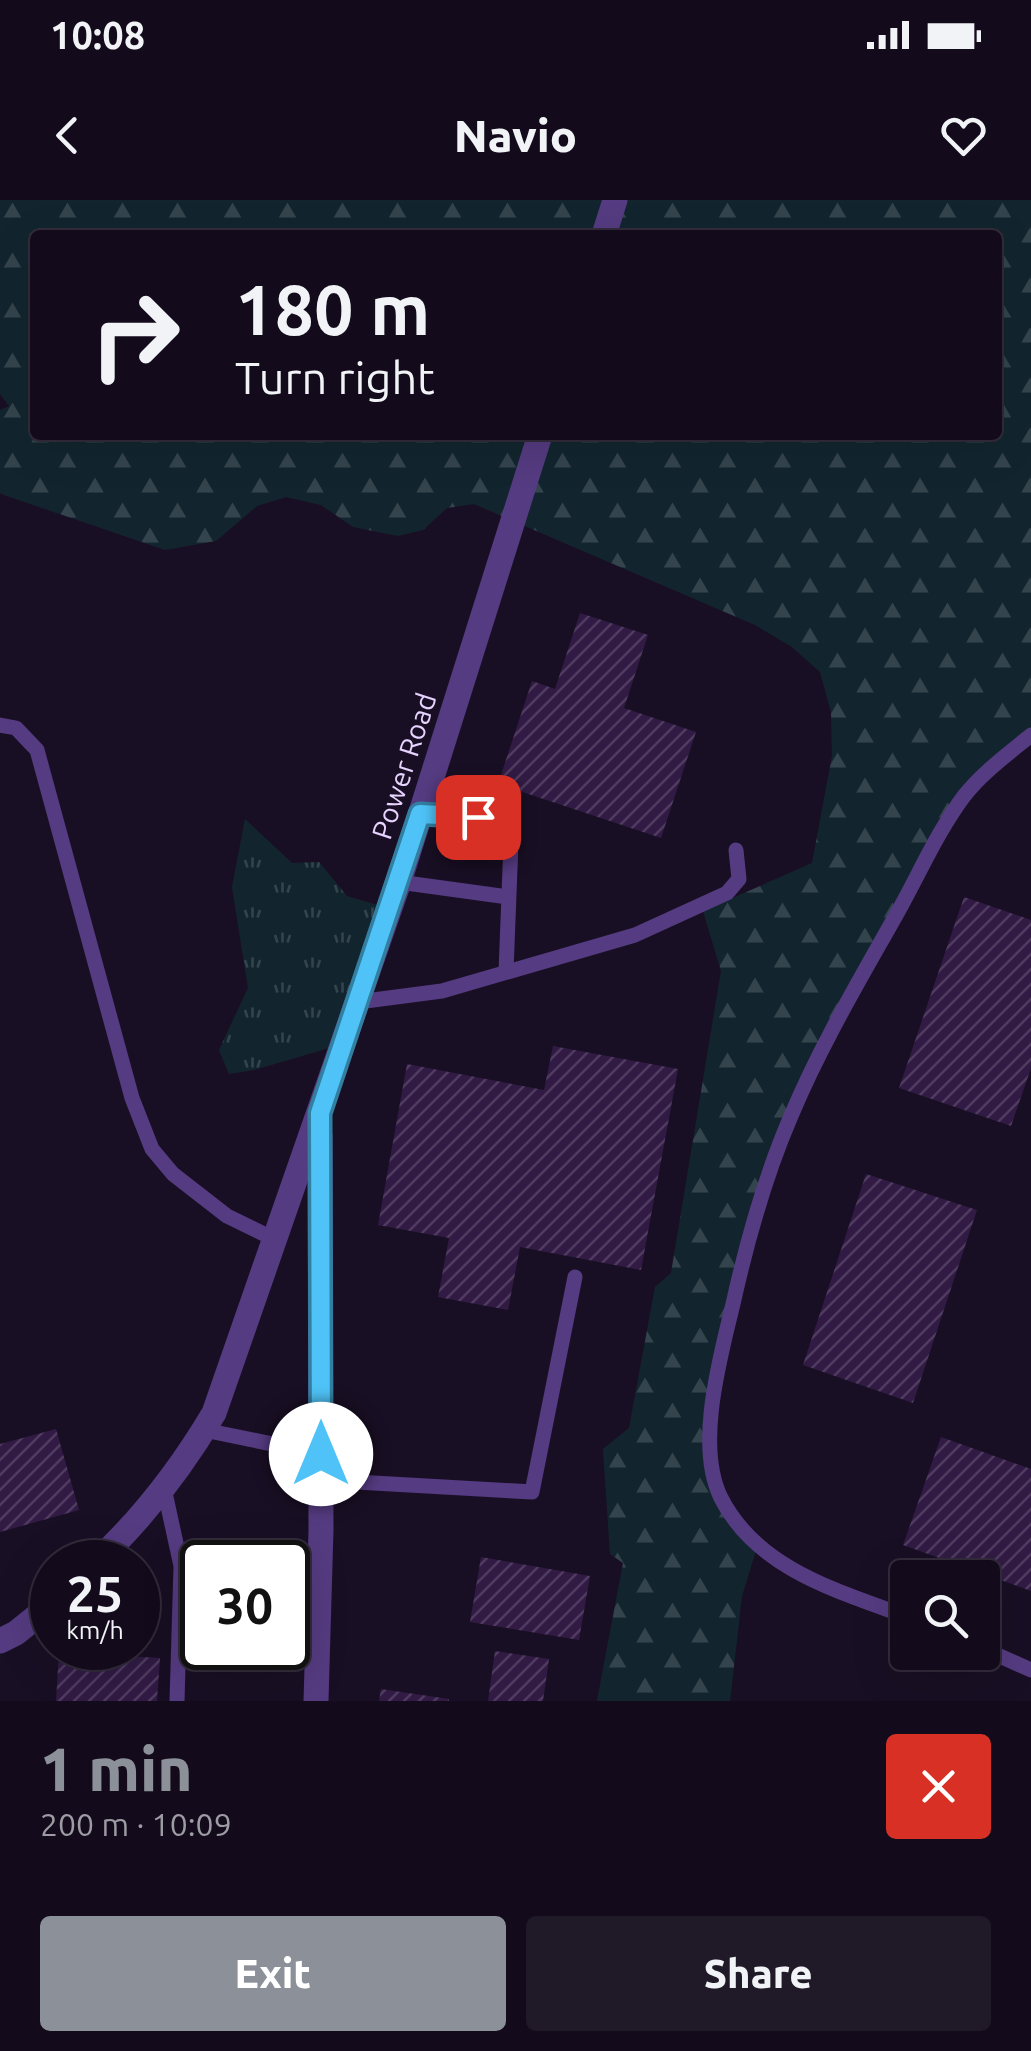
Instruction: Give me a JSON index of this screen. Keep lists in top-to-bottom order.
{
  "streets": {
    "street": ["Power Road"]
  },
  "page": {
    "status": "10:08",
    "header": "Navio",
    "turn": ["180 m", "Turn right"],
    "speed": "25 km/h",
    "limit": "30",
    "heading": ["1 min", "200 m · 10:09"],
    "buttons": ["Exit", "Share"]
  }
}
